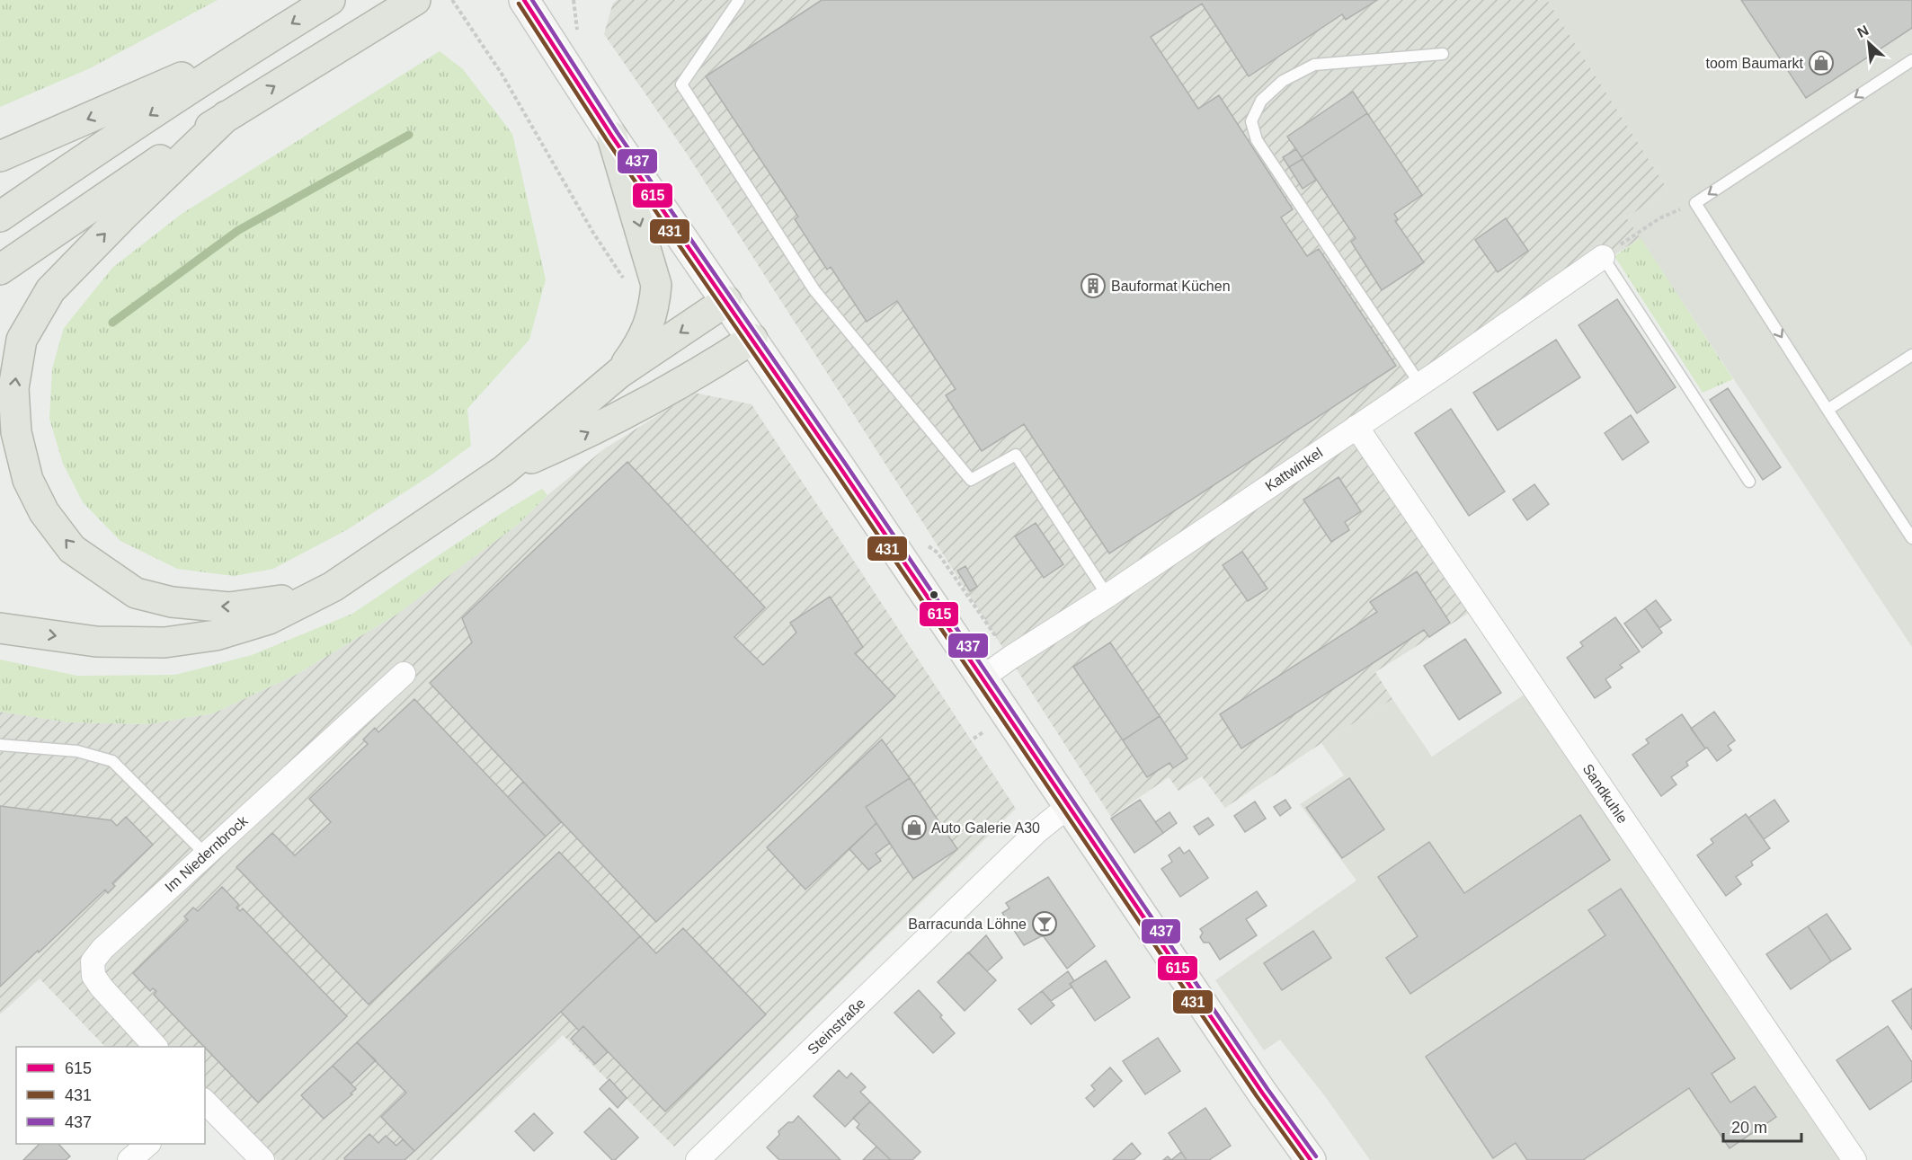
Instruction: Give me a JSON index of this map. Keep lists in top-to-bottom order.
{
  "streets": {
    "street": [
      "Kattwinkel",
      "Sandkuhle",
      "Im Niedernbrock",
      "Steinstraße"
    ]
  },
  "crossings": [
    ["Kattwinkel", "Sandkuhle"]
  ],
  "places": {
    "shop": ["toom Baumarkt", "Auto Galerie A30"],
    "building": ["Bauformat Küchen"],
    "bar": ["Barracunda Löhne"]
  },
  "lines": ["transit line 615", "transit line 437", "transit line 431"],
  "legend": ["615", "431", "437"],
  "scale_bar": "20 m",
  "north": "top left"
}
